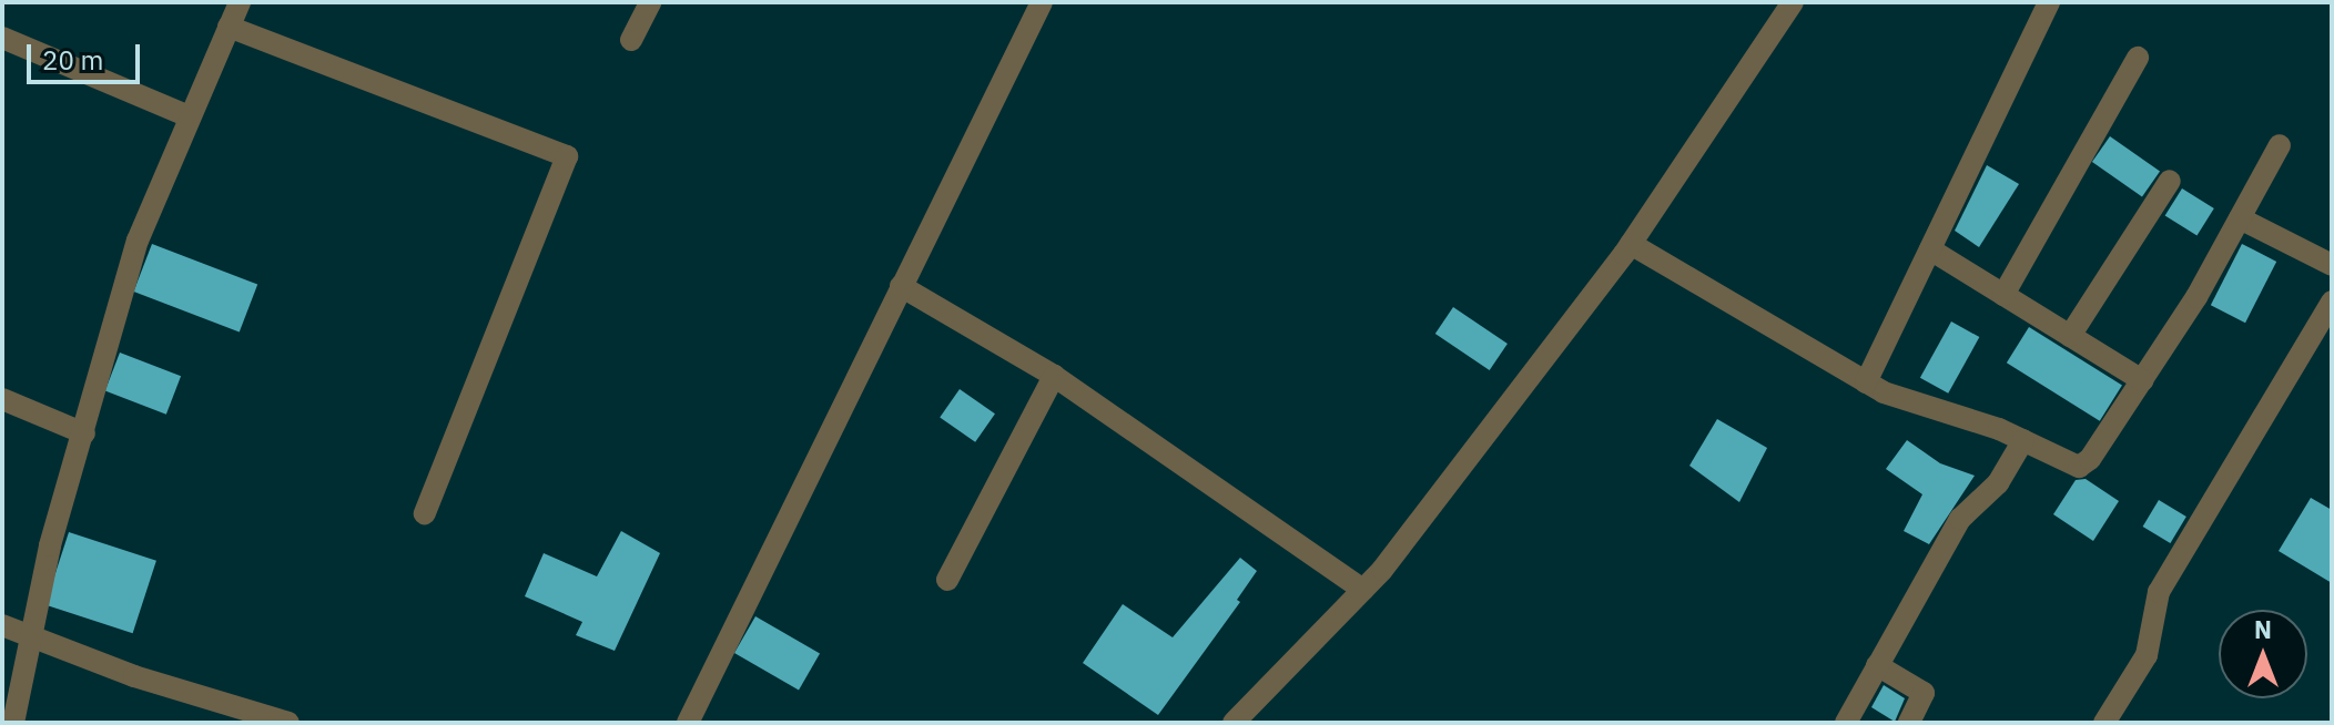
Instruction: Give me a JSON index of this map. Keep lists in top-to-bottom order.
{
  "scale_bar": "20 m",
  "north": "top"
}
